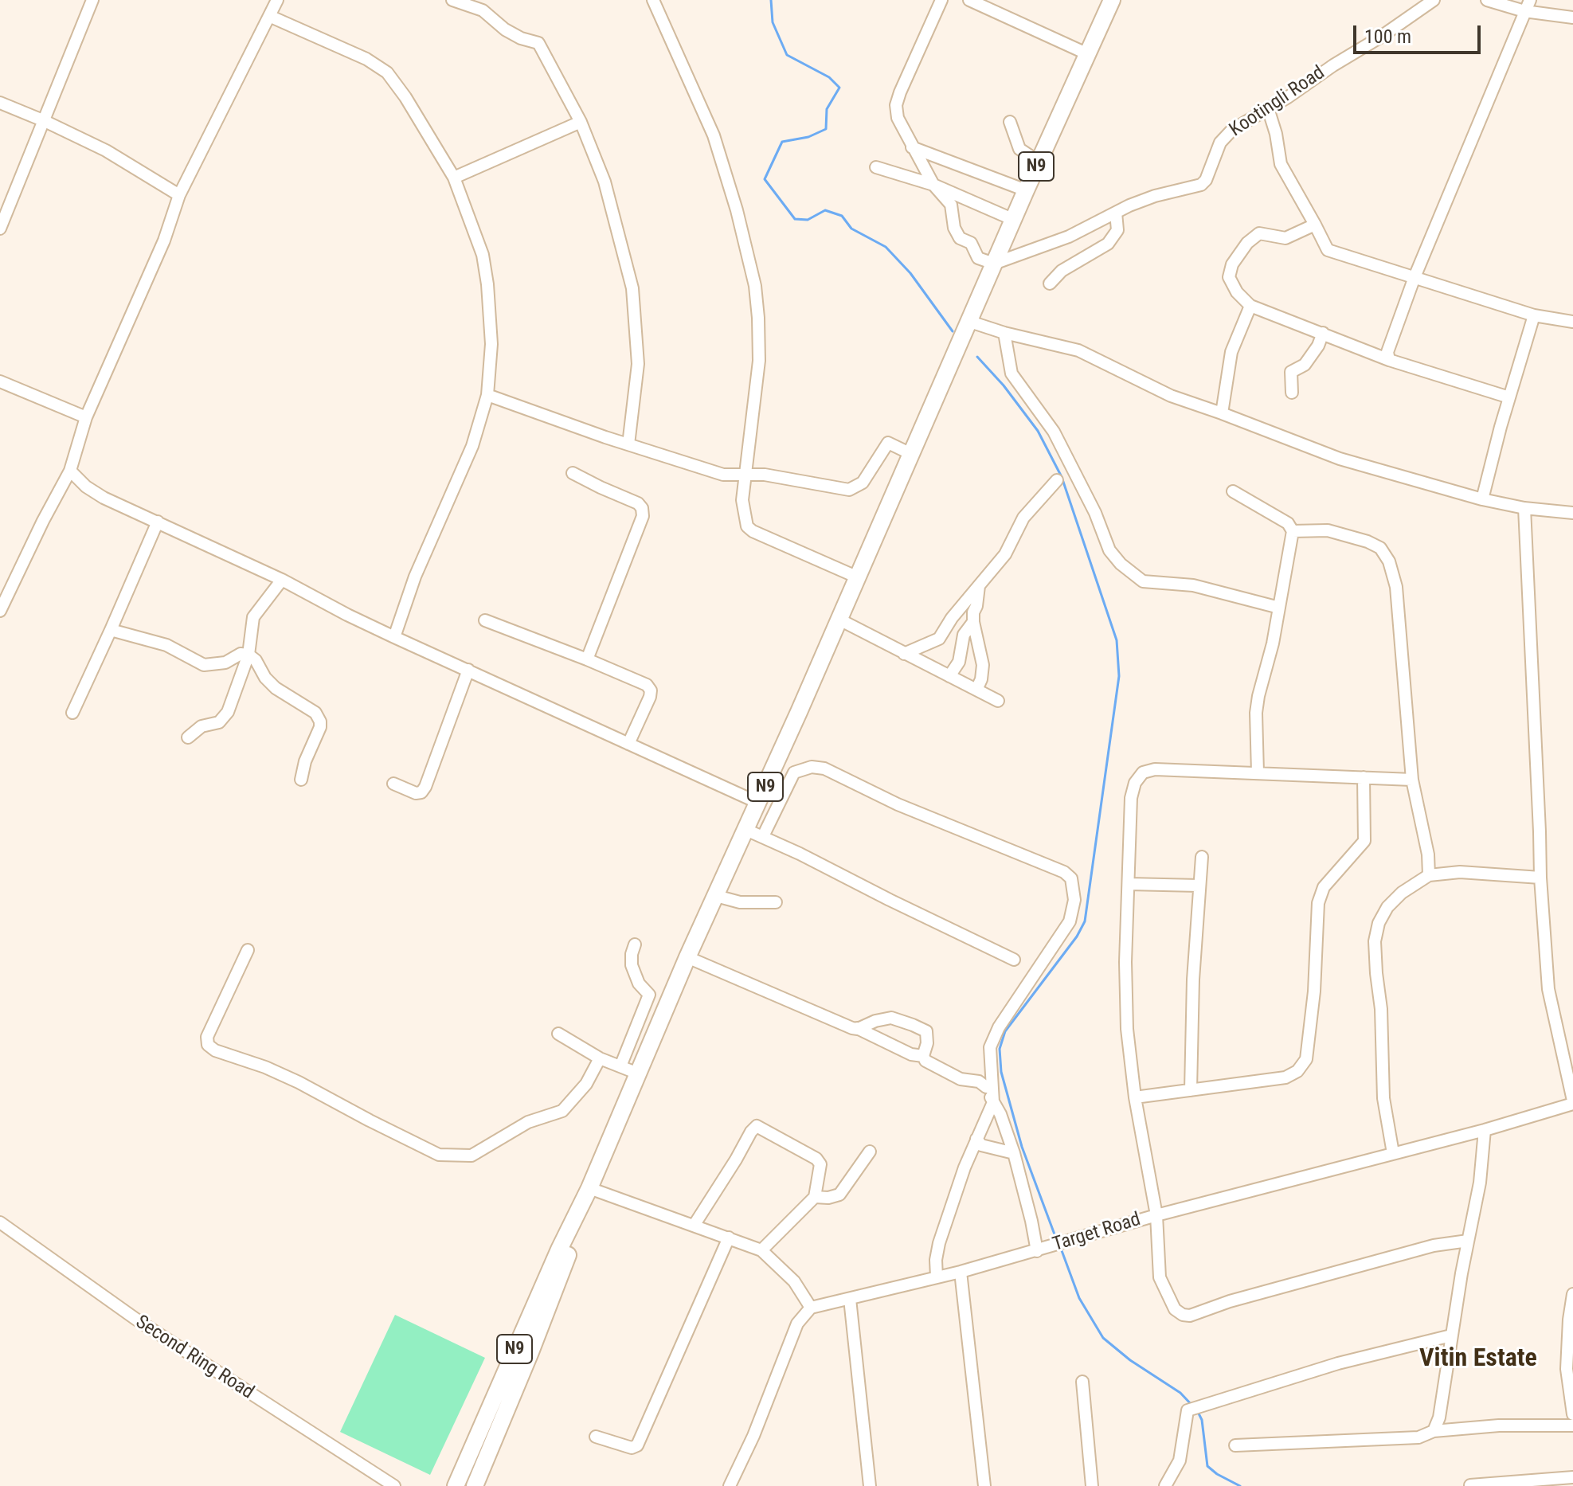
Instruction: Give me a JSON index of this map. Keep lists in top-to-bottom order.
{
  "streets": {
    "highway": ["N9"],
    "street": ["Kootingli Road", "Target Road", "Second Ring Road"]
  },
  "crossings": [
    ["Kootingli Road", "N9"]
  ],
  "districts": ["Vitin Estate"],
  "scale_bar": "100 m"
}
